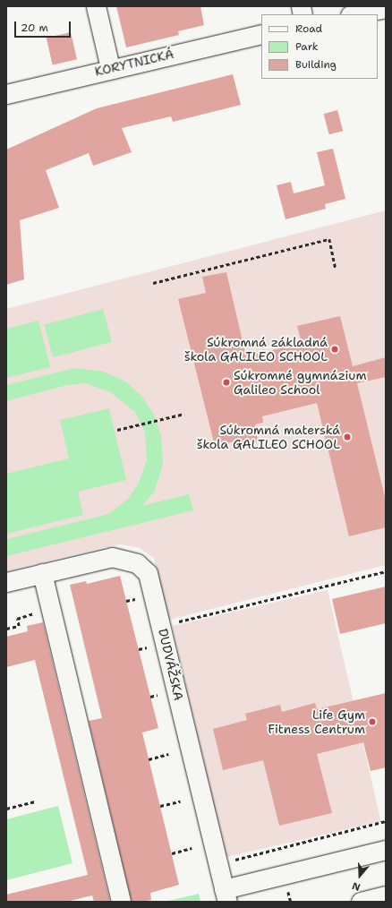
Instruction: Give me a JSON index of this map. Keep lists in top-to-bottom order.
{
  "streets": {
    "street": ["KORYTNICKÁ", "DUDVÁŽSKA"]
  },
  "places": [
    "Súkromná základná škola GALILEO SCHOOL",
    "Súkromné gymnázium Galileo School",
    "Súkromná materská škola GALILEO SCHOOL",
    "Life Gym Fitness Centrum"
  ],
  "legend": ["Road", "Park", "Building"],
  "scale_bar": "20 m",
  "north": "bottom"
}
